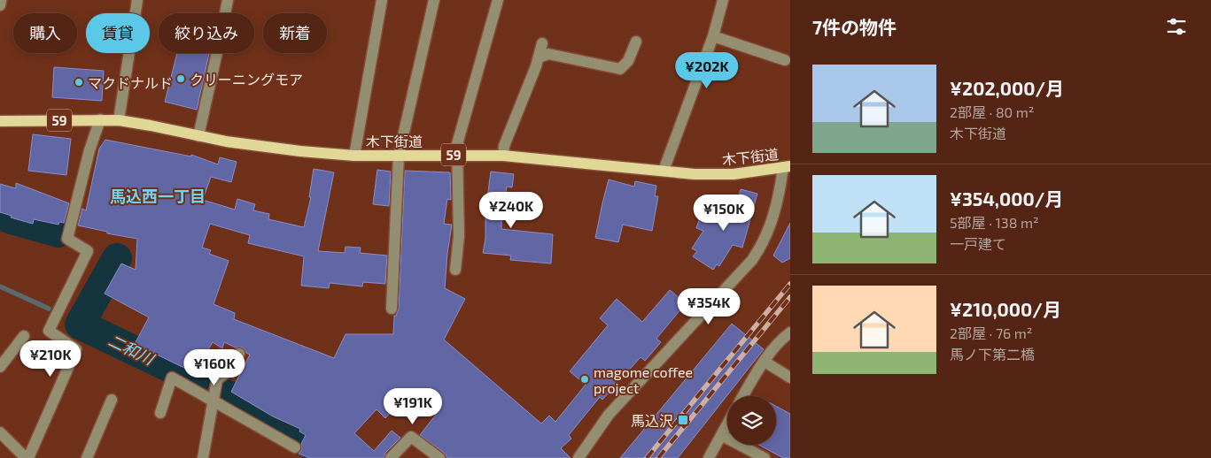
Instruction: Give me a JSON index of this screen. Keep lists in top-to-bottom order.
{
  "streets": {
    "main road": ["59", "木下街道"]
  },
  "districts": ["馬込西一丁目"],
  "water": ["二和川"],
  "places": {
    "other": ["クリーニングモア", "マクドナルド", "magome coffee project"],
    "transit": ["馬込沢"]
  },
  "page": {
    "heading": "7件の物件",
    "chip": [
      "購入",
      "賃貸",
      "絞り込み",
      "新着"
    ],
    "price": [
      "¥202K",
      "¥240K",
      "¥150K",
      "¥354K",
      "¥210K",
      "¥160K",
      "¥191K"
    ],
    "list": [
      {
        "name": "¥202,000/月",
        "note": "2部屋 · 80 m² · 木下街道"
      },
      {
        "name": "¥354,000/月",
        "note": "5部屋 · 138 m² · 一戸建て"
      },
      {
        "name": "¥210,000/月",
        "note": "2部屋 · 76 m² · 馬ノ下第二橋"
      }
    ]
  }
}
